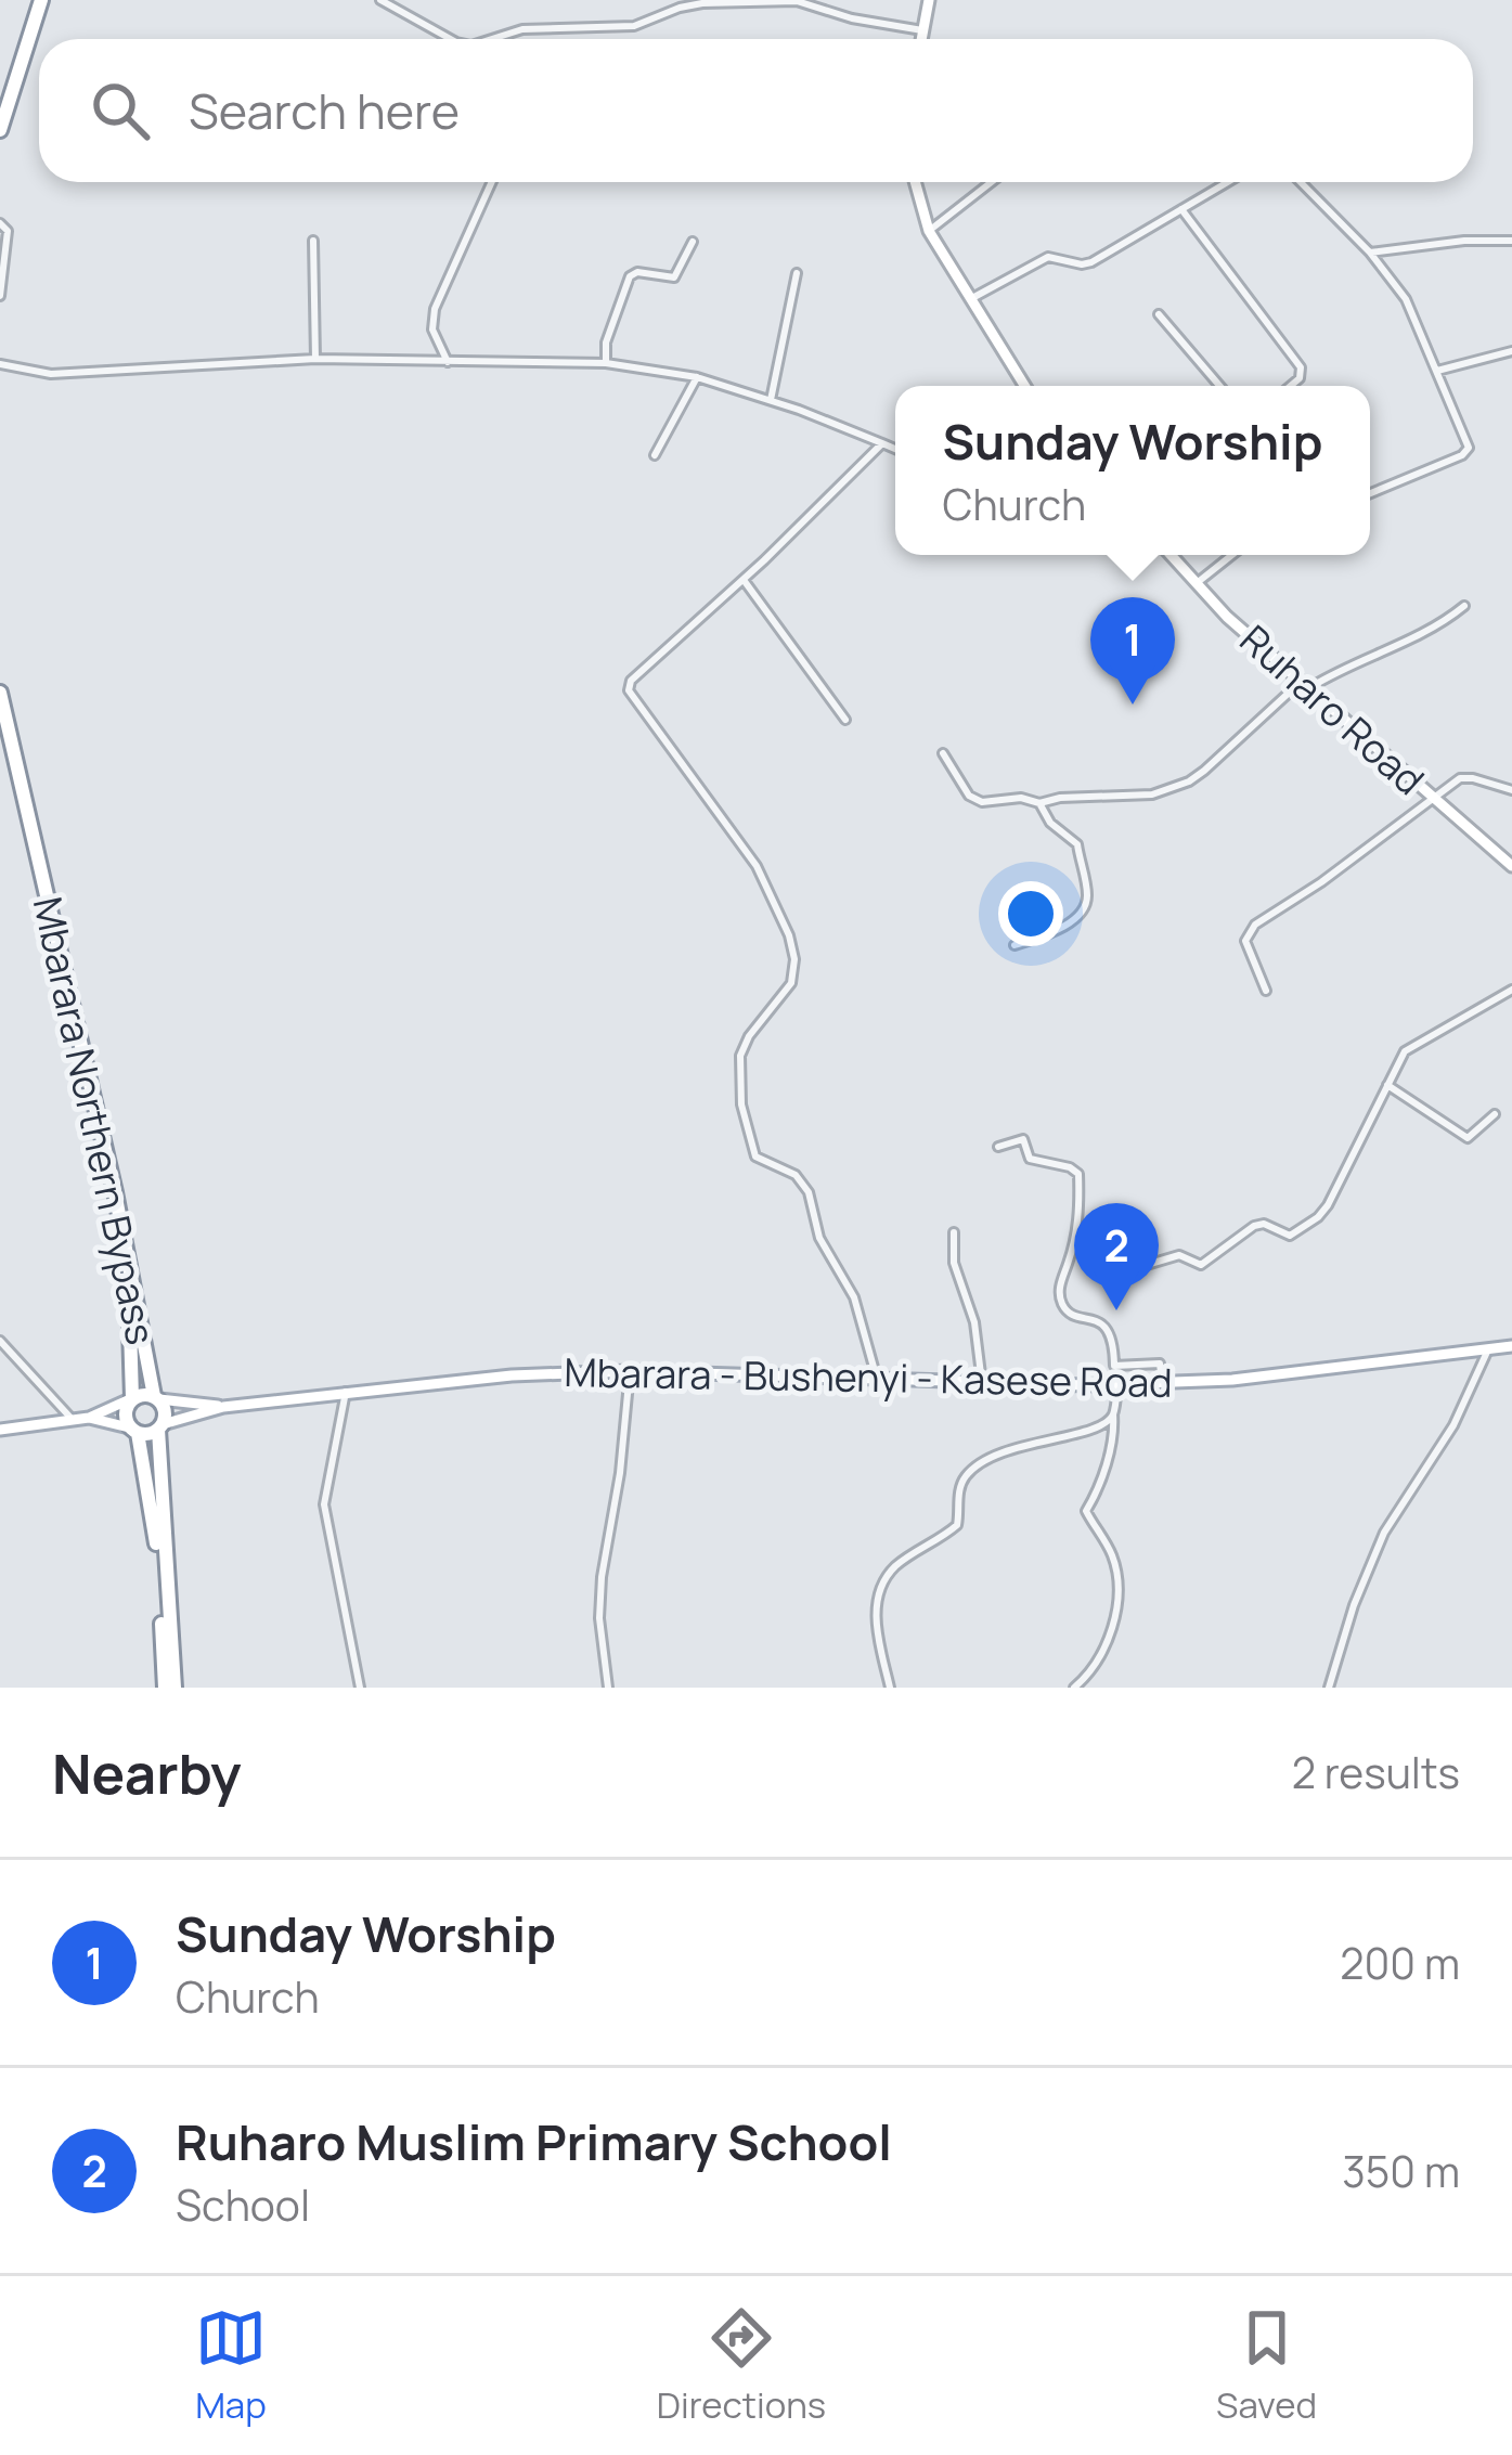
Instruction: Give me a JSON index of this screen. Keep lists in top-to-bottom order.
{
  "streets": {
    "highway": ["Mbarara Northern Bypass"],
    "main road": ["Ruharo Road", "Mbarara - Bushenyi - Kasese Road"]
  },
  "crossings": [
    ["Mbarara Northern Bypass", "Mbarara - Bushenyi - Kasese Road"]
  ],
  "page": {
    "search": "Search here",
    "popup": ["Sunday Worship", "Church"],
    "pins": ["1", "2"],
    "heading": ["Nearby", "2 results"],
    "list": [
      {
        "mark": "1",
        "name": "Sunday Worship",
        "note": "Church",
        "value": "200 m"
      },
      {
        "mark": "2",
        "name": "Ruharo Muslim Primary School",
        "note": "School",
        "value": "350 m"
      }
    ],
    "nav": ["Map", "Directions", "Saved"]
  }
}
